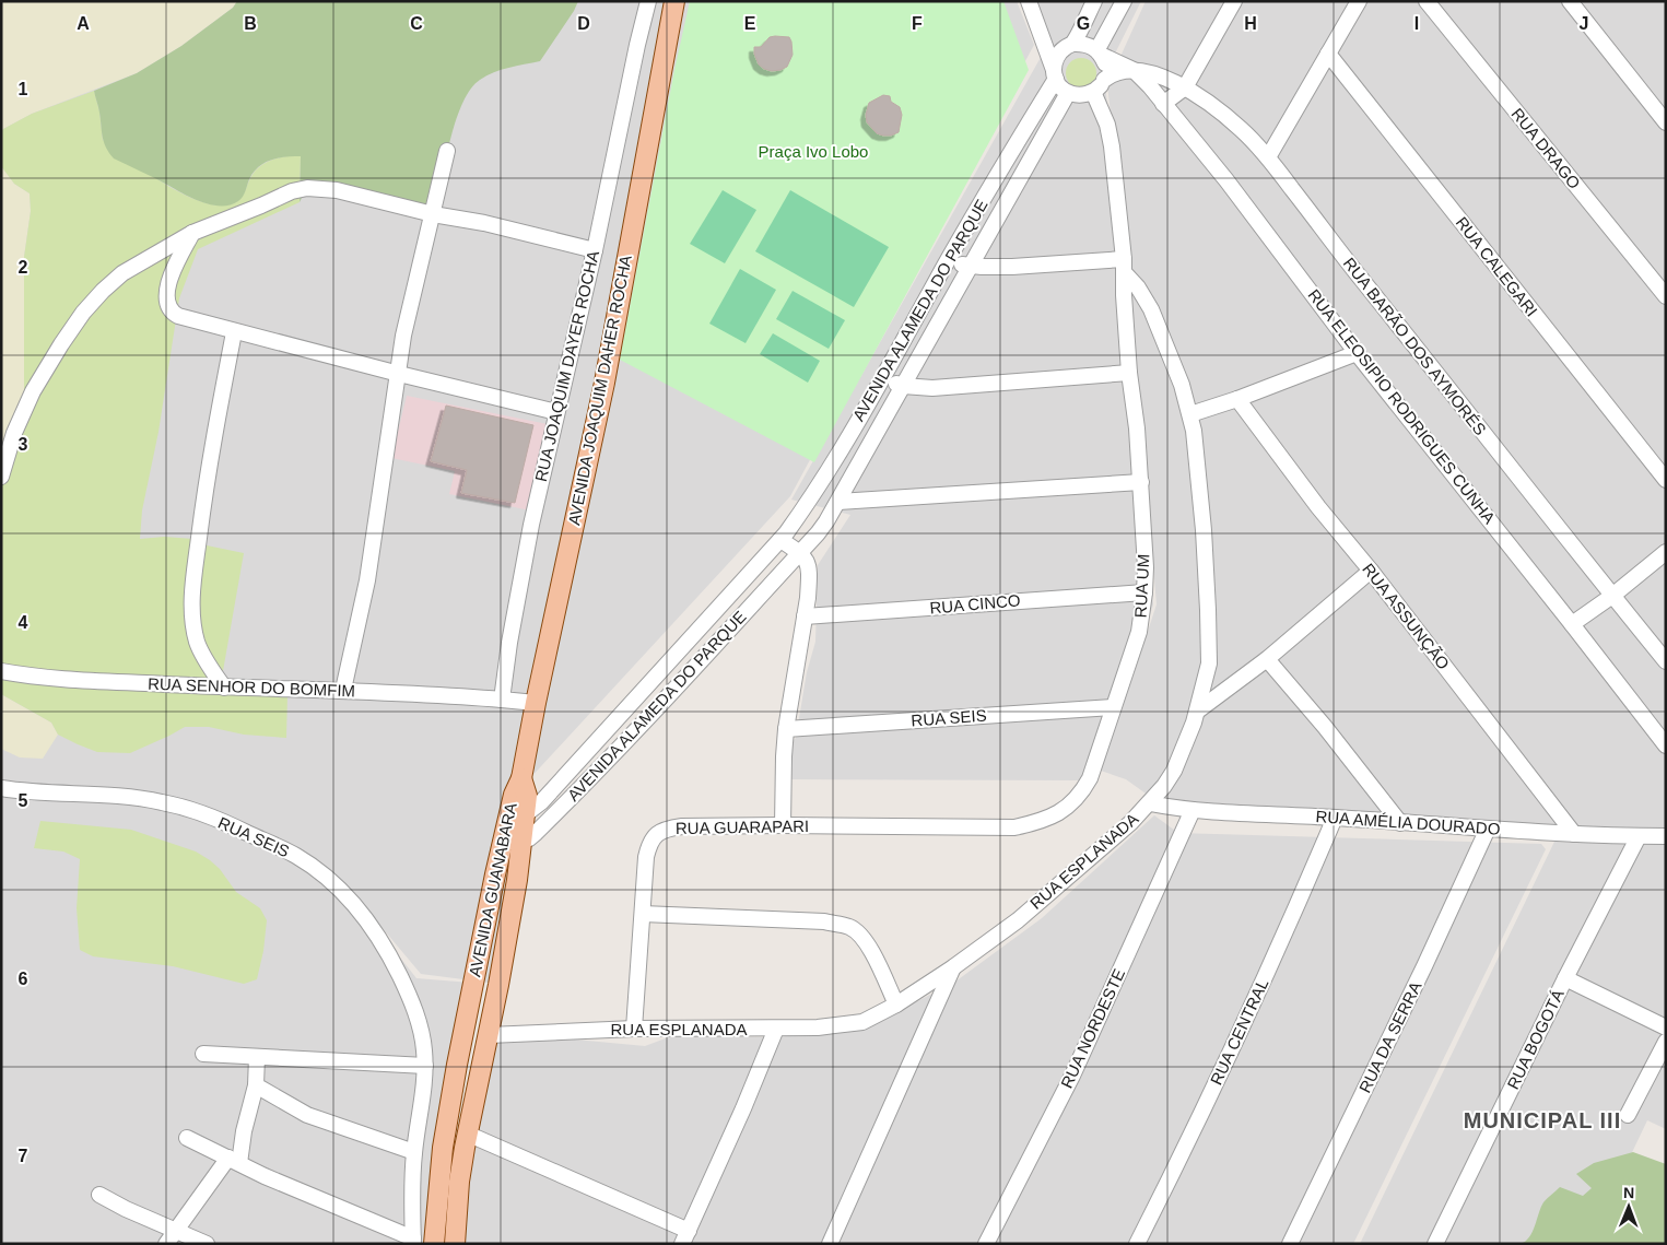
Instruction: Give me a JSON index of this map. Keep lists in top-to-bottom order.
{
  "streets": {
    "main road": ["AVENIDA JOAQUIM DAHER ROCHA", "AVENIDA GUANABARA"],
    "street": [
      "RUA DRAGO",
      "RUA CALEGARI",
      "AVENIDA ALAMEDA DO PARQUE",
      "RUA BARÃO DOS AYMORÉS",
      "RUA JOAQUIM DAYER ROCHA",
      "RUA ELEOSIPIO RODRIGUES CUNHA",
      "RUA UM",
      "RUA CINCO",
      "RUA ASSUNÇÃO",
      "RUA SENHOR DO BOMFIM",
      "RUA SEIS",
      "RUA AMÉLIA DOURADO",
      "RUA GUARAPARI",
      "RUA ESPLANADA",
      "RUA NORDESTE",
      "RUA CENTRAL",
      "RUA DA SERRA",
      "RUA BOGOTÁ"
    ]
  },
  "crossings": [
    ["AVENIDA ALAMEDA DO PARQUE", "RUA UM"],
    ["AVENIDA ALAMEDA DO PARQUE", "AVENIDA GUANABARA"],
    ["RUA BARÃO DOS AYMORÉS", "RUA ELEOSIPIO RODRIGUES CUNHA"],
    ["RUA JOAQUIM DAYER ROCHA", "RUA SENHOR DO BOMFIM"],
    ["AVENIDA JOAQUIM DAHER ROCHA", "AVENIDA GUANABARA"],
    ["RUA UM", "RUA CINCO"],
    ["RUA UM", "RUA SEIS"],
    ["RUA UM", "RUA GUARAPARI"],
    ["RUA UM", "RUA ESPLANADA"],
    ["RUA ASSUNÇÃO", "RUA AMÉLIA DOURADO"],
    ["RUA AMÉLIA DOURADO", "RUA ESPLANADA"],
    ["RUA AMÉLIA DOURADO", "RUA NORDESTE"],
    ["RUA AMÉLIA DOURADO", "RUA CENTRAL"],
    ["RUA AMÉLIA DOURADO", "RUA DA SERRA"],
    ["RUA AMÉLIA DOURADO", "RUA BOGOTÁ"],
    ["RUA GUARAPARI", "RUA ESPLANADA"],
    ["RUA ESPLANADA", "AVENIDA GUANABARA"]
  ],
  "districts": ["MUNICIPAL III"],
  "parks": ["Praça Ivo Lobo"],
  "north": "top",
  "grid": {
    "columns": [
      "A",
      "B",
      "C",
      "D",
      "E",
      "F",
      "G",
      "H",
      "I",
      "J"
    ],
    "rows": [
      "1",
      "2",
      "3",
      "4",
      "5",
      "6",
      "7"
    ]
  }
}
